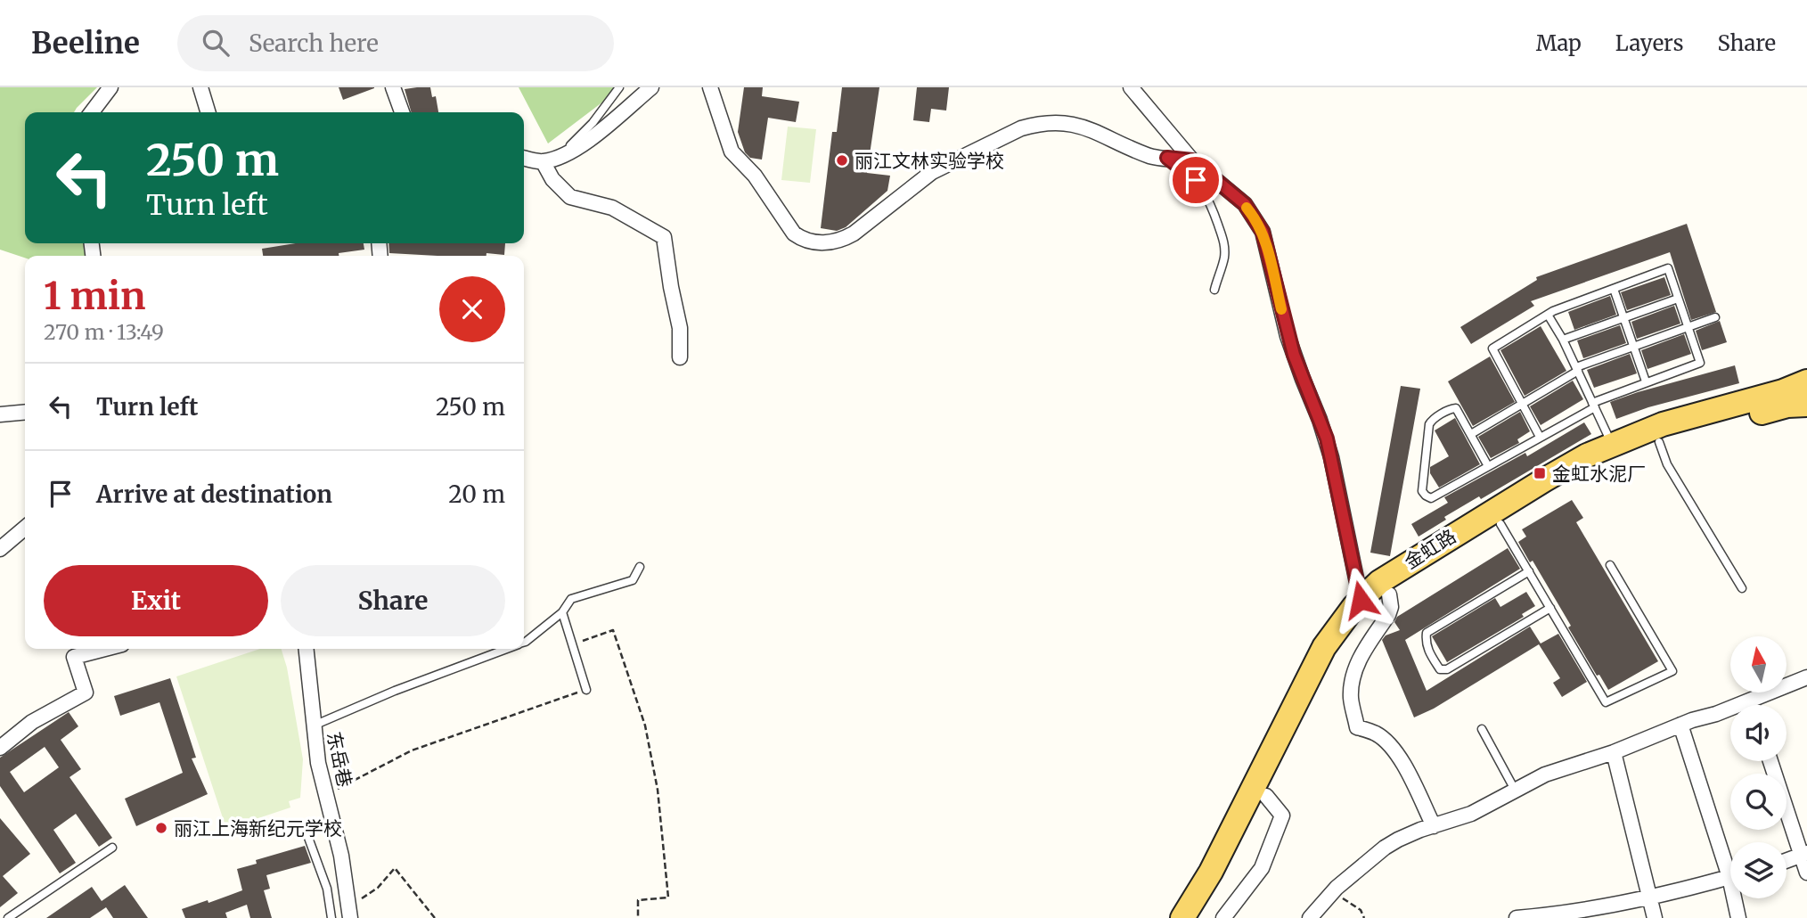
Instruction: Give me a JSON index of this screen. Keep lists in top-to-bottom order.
{
  "streets": {
    "main road": ["金虹路"],
    "street": ["东岳巷"]
  },
  "places": {
    "other": ["丽江文林实验学校", "丽江上海新纪元学校"],
    "transit": ["金虹水泥厂"]
  },
  "north": "top",
  "page": {
    "header": "Beeline",
    "search": "Search here",
    "nav": ["Map", "Layers", "Share"],
    "turn": ["250 m", "Turn left"],
    "heading": ["1 min", "270 m · 13:49"],
    "list": [
      {
        "name": "Turn left",
        "value": "250 m"
      },
      {
        "name": "Arrive at destination",
        "value": "20 m"
      }
    ],
    "buttons": ["Exit", "Share"]
  }
}
